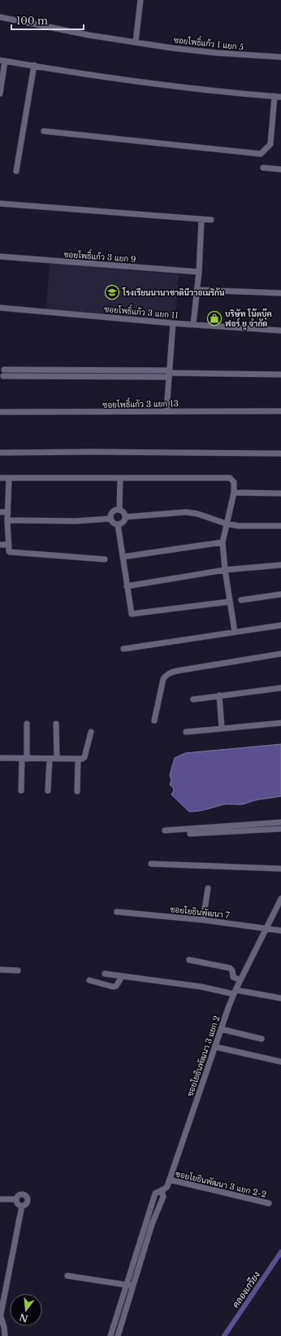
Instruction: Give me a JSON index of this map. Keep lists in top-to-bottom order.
{
  "streets": {
    "street": [
      "ซอยโพธิ์แก้ว 1 แยก 5",
      "ซอยโพธิ์แก้ว 3 แยก 9",
      "ซอยโพธิ์แก้ว 3 แยก 11",
      "ซอยโพธิ์แก้ว 3 แยก 13",
      "ซอยโยธินพัฒนา 7",
      "ซอยโยธินพัฒนา 3 แยก 2",
      "ซอยโยธินพัฒนา 3 แยก 2-2"
    ]
  },
  "crossings": [
    ["ซอยโยธินพัฒนา 7", "ซอยโยธินพัฒนา 3 แยก 2"],
    ["ซอยโยธินพัฒนา 3 แยก 2", "ซอยโยธินพัฒนา 3 แยก 2-2"]
  ],
  "water": ["คลองเกรียง"],
  "places": {
    "school or university": ["โรงเรียนนานาชาตินีวาอเมริกัน"],
    "shop": ["บริษัท โน๊ตบุ๊ค ฟอร์ ยู จำกัด"]
  },
  "scale_bar": "100 m",
  "north": "bottom"
}
